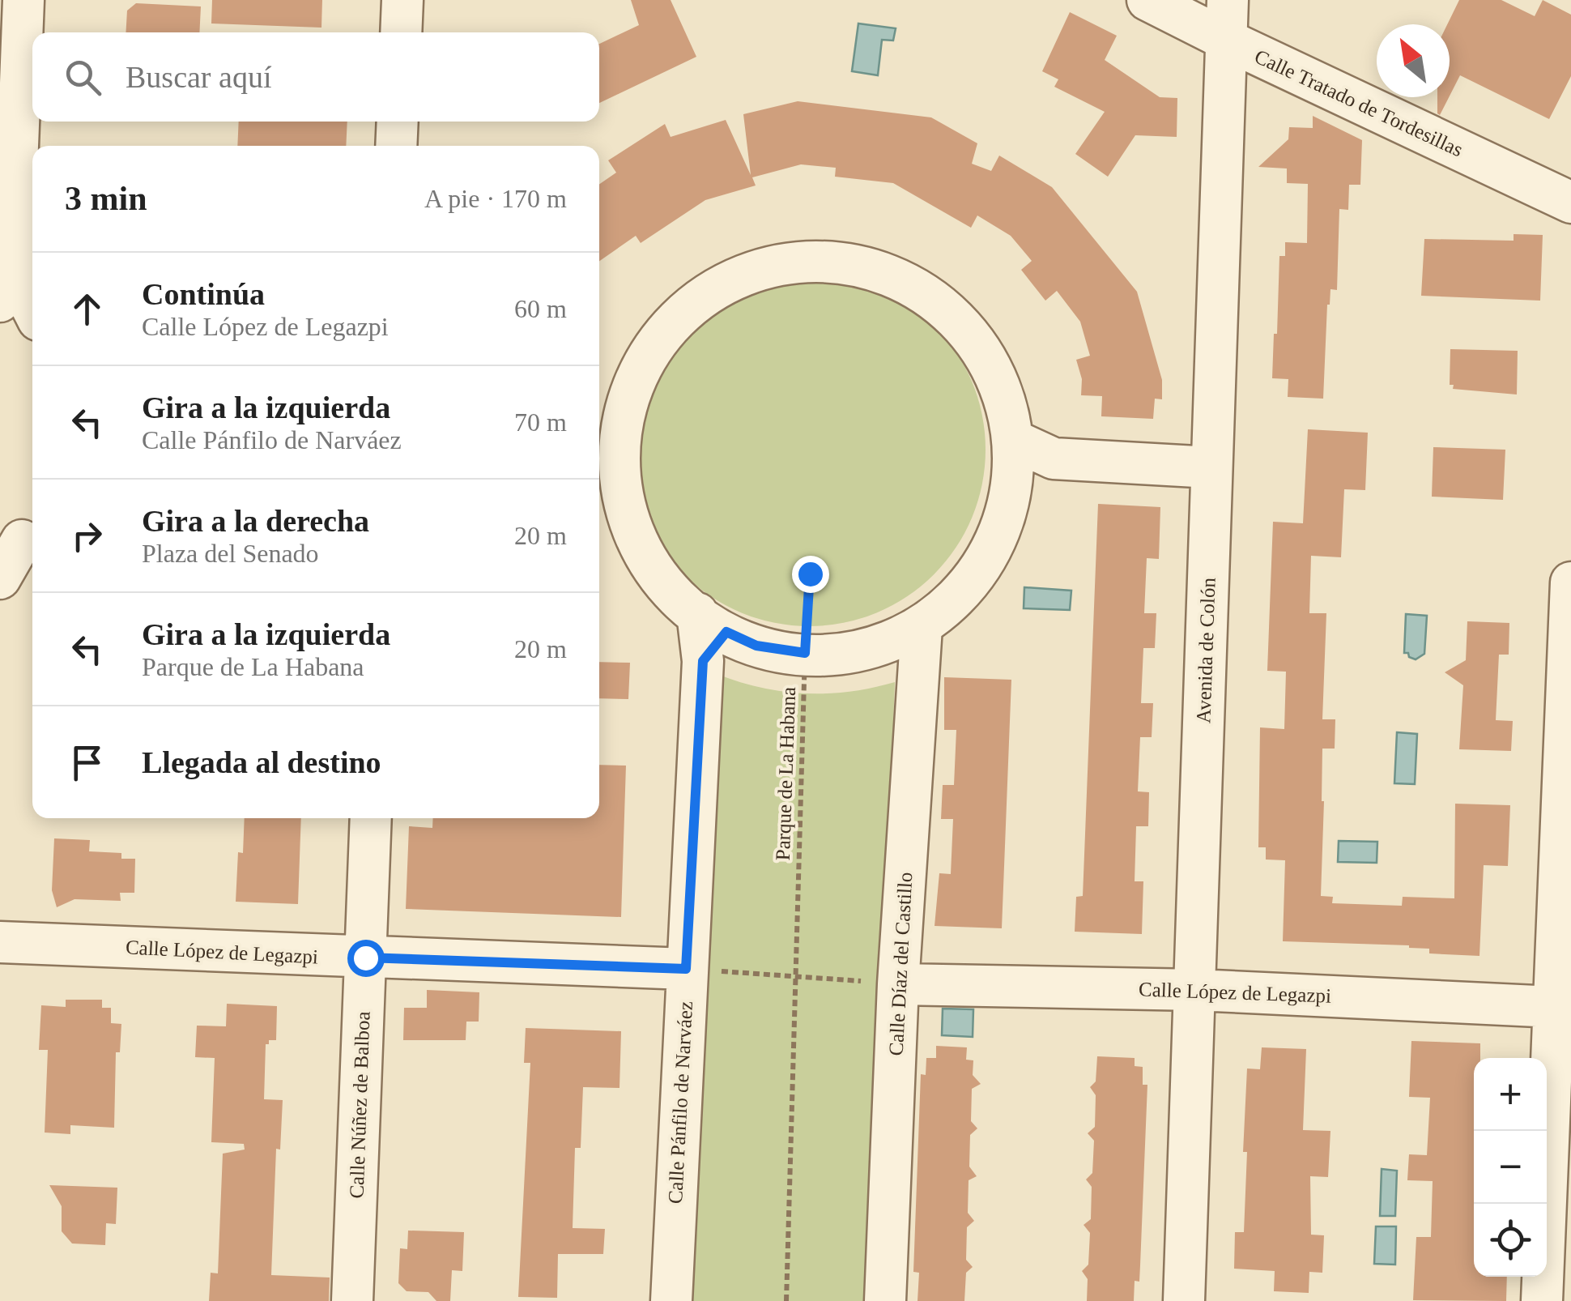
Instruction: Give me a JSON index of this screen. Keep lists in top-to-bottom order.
{
  "streets": {
    "street": [
      "Calle Tratado de Tordesillas",
      "Avenida de Colón",
      "Calle López de Legazpi",
      "Calle Díaz del Castillo",
      "Calle Pánfilo de Narváez",
      "Calle Núñez de Balboa"
    ],
    "path": ["Parque de La Habana"]
  },
  "crossings": [
    ["Calle Tratado de Tordesillas", "Avenida de Colón"],
    ["Avenida de Colón", "Calle López de Legazpi"],
    ["Calle López de Legazpi", "Calle Díaz del Castillo"],
    ["Calle López de Legazpi", "Calle Pánfilo de Narváez"],
    ["Calle López de Legazpi", "Calle Núñez de Balboa"]
  ],
  "north": "top left",
  "page": {
    "search": "Buscar aquí",
    "heading": ["3 min", "A pie · 170 m"],
    "list": [
      ["Continúa", "Calle López de Legazpi", "60 m"],
      ["Gira a la izquierda", "Calle Pánfilo de Narváez", "70 m"],
      ["Gira a la derecha", "Plaza del Senado", "20 m"],
      ["Gira a la izquierda", "Parque de La Habana", "20 m"],
      "Llegada al destino"
    ],
    "map_buttons": ["+", "−"]
  }
}
